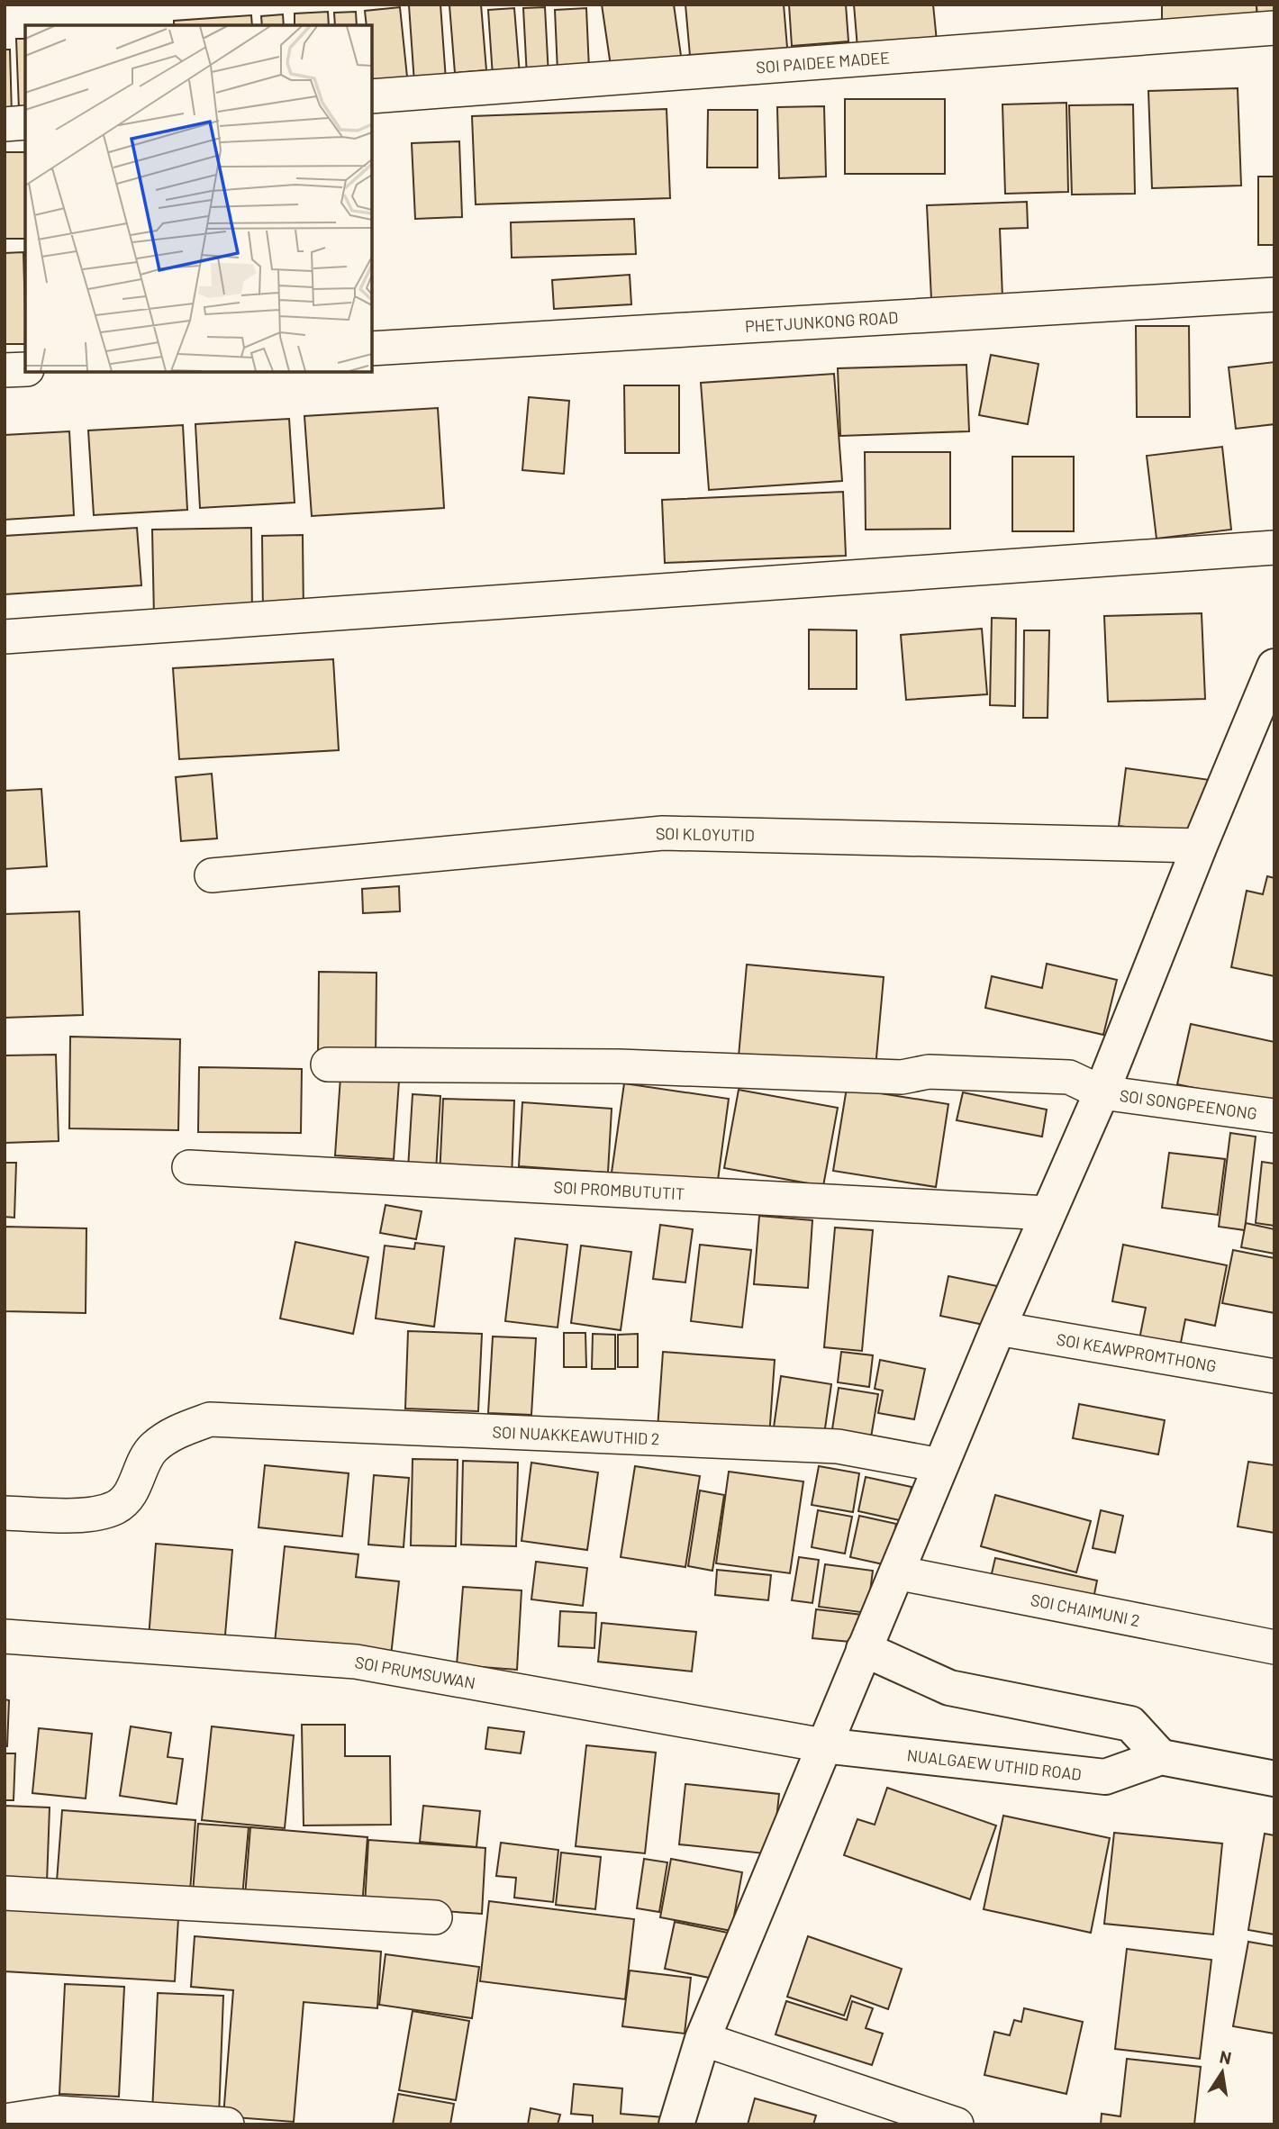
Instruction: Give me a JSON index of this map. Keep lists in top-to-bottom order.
{
  "streets": {
    "street": [
      "SOI PAIDEE MADEE",
      "PHETJUNKONG ROAD",
      "SOI KLOYUTID",
      "SOI SONGPEENONG",
      "SOI PROMBUTUTIT",
      "SOI KEAWPROMTHONG",
      "SOI NUAKKEAWUTHID 2",
      "SOI CHAIMUNI 2",
      "SOI PRUMSUWAN",
      "NUALGAEW UTHID ROAD"
    ]
  },
  "crossings": [
    ["SOI PRUMSUWAN", "NUALGAEW UTHID ROAD"]
  ],
  "north": "top"
}
